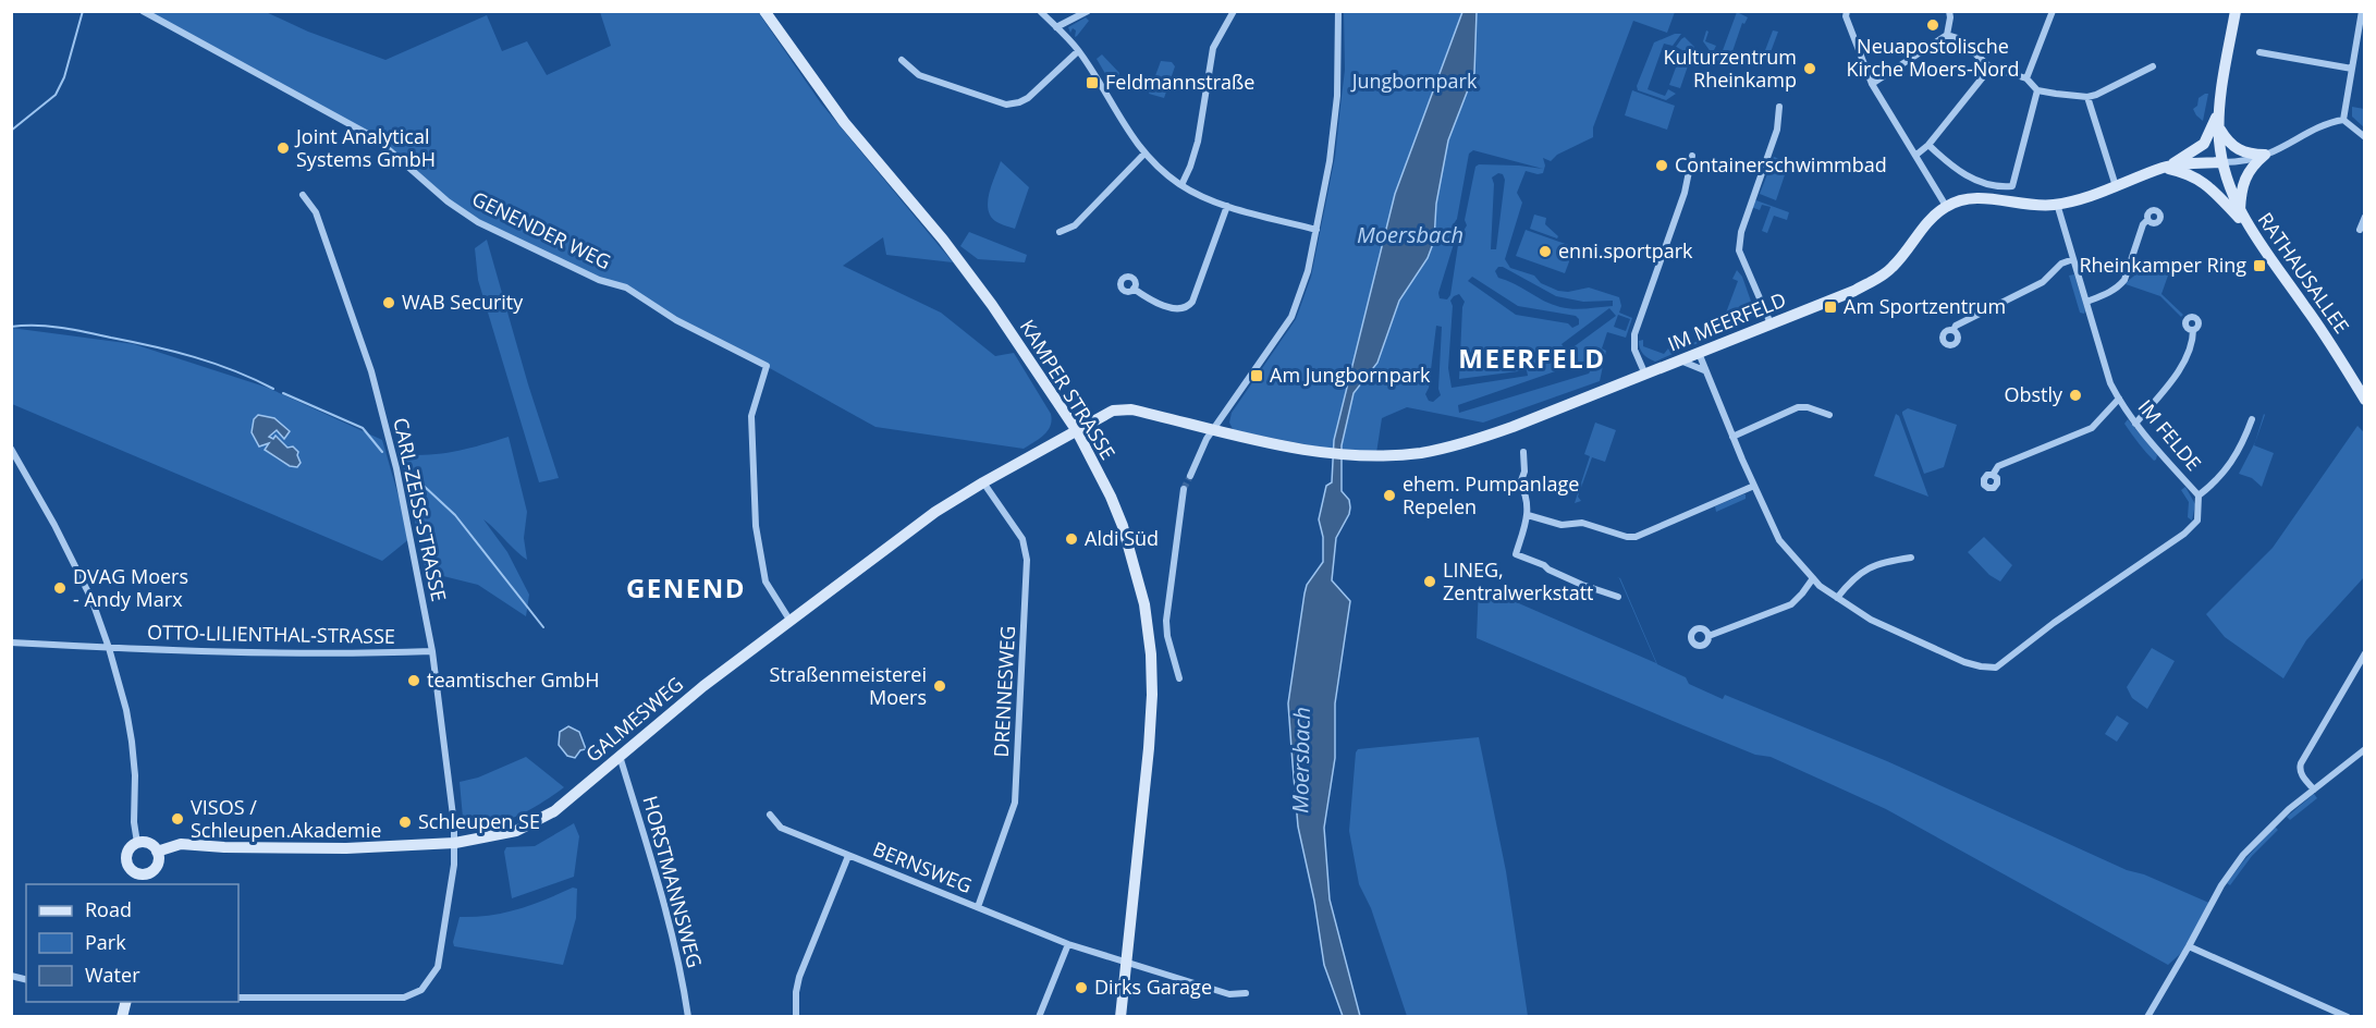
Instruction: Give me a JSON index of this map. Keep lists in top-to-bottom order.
{
  "streets": {
    "street": [
      "GENENDER WEG",
      "RATHAUSALLEE",
      "IM MEERFELD",
      "KAMPER STRASSE",
      "IM FELDE",
      "CARL-ZEISS-STRASSE",
      "OTTO-LILIENTHAL-STRASSE",
      "DRENNESWEG",
      "GALMESWEG",
      "BERNSWEG",
      "HORSTMANNSWEG"
    ]
  },
  "crossings": [
    ["GENENDER WEG", "GALMESWEG"],
    ["IM MEERFELD", "KAMPER STRASSE"],
    ["IM MEERFELD", "IM FELDE"],
    ["IM MEERFELD", "GALMESWEG"],
    ["KAMPER STRASSE", "GALMESWEG"],
    ["KAMPER STRASSE", "BERNSWEG"],
    ["CARL-ZEISS-STRASSE", "OTTO-LILIENTHAL-STRASSE"],
    ["CARL-ZEISS-STRASSE", "GALMESWEG"],
    ["DRENNESWEG", "GALMESWEG"],
    ["DRENNESWEG", "BERNSWEG"],
    ["GALMESWEG", "HORSTMANNSWEG"]
  ],
  "districts": ["MEERFELD", "GENEND"],
  "water": ["Moersbach"],
  "parks": ["Jungbornpark"],
  "places": {
    "other": [
      "Neuapostolische Kirche Moers-Nord",
      "Kulturzentrum Rheinkamp",
      "Joint Analytical Systems GmbH",
      "Containerschwimmbad",
      "enni.sportpark",
      "WAB Security",
      "Obstly",
      "ehem. Pumpanlage Repelen",
      "Aldi Süd",
      "LINEG, Zentralwerkstatt",
      "DVAG Moers - Andy Marx",
      "teamtischer GmbH",
      "Straßenmeisterei Moers",
      "VISOS / Schleupen.Akademie",
      "Schleupen SE",
      "Dirks Garage"
    ],
    "transit": [
      "Feldmannstraße",
      "Rheinkamper Ring",
      "Am Sportzentrum",
      "Am Jungbornpark"
    ]
  },
  "legend": ["Road", "Park", "Water"]
}
